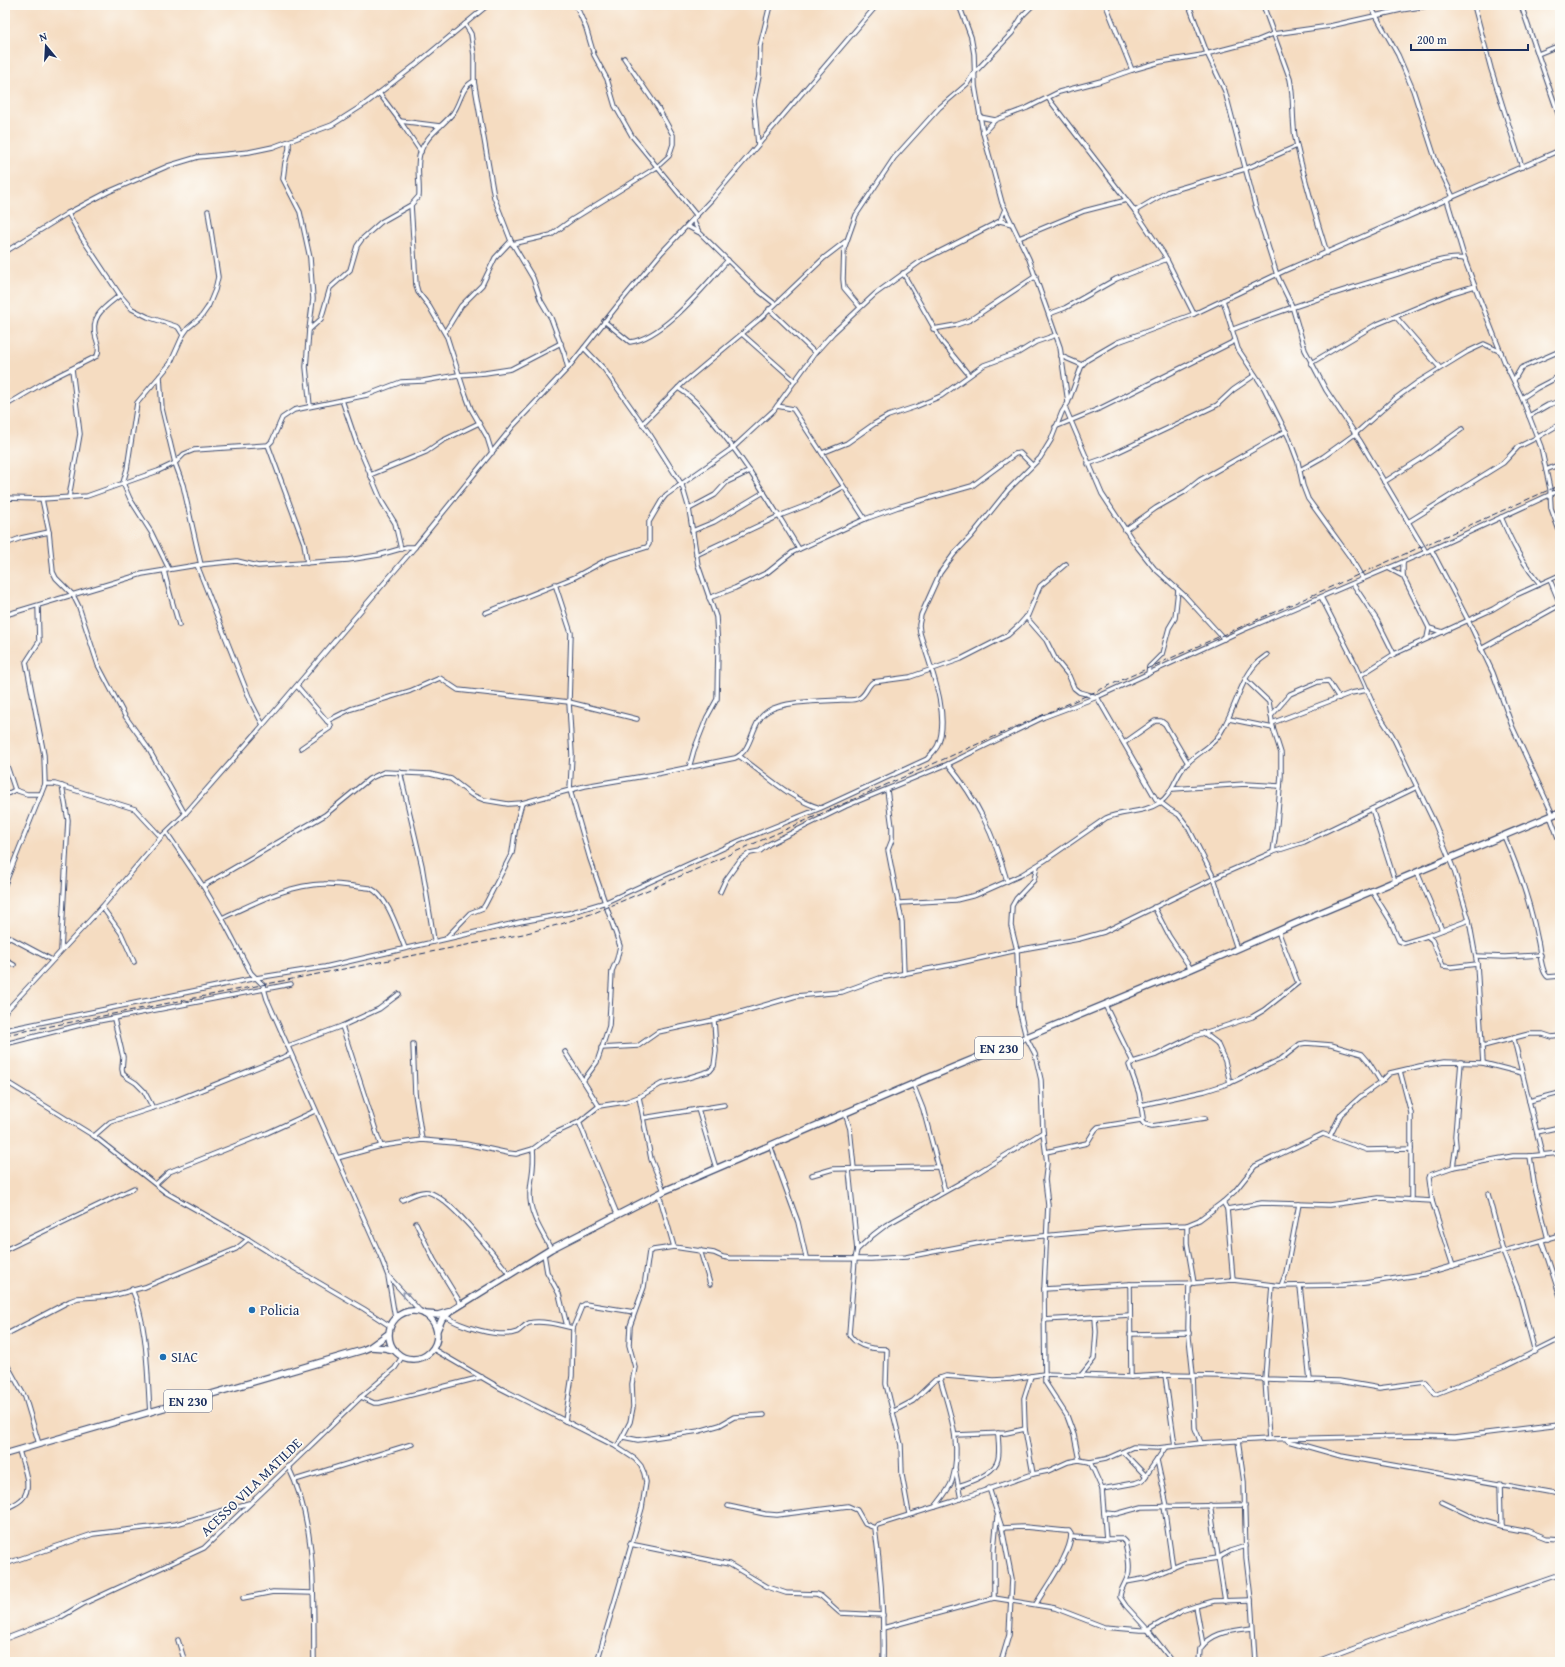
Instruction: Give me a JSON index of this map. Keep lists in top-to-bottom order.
{
  "streets": {
    "main road": ["EN 230"],
    "street": ["ACESSO VILA MATILDE"]
  },
  "crossings": [
    ["EN 230", "ACESSO VILA MATILDE"]
  ],
  "places": ["Policia", "SIAC"],
  "scale_bar": "200 m",
  "north": "top"
}
